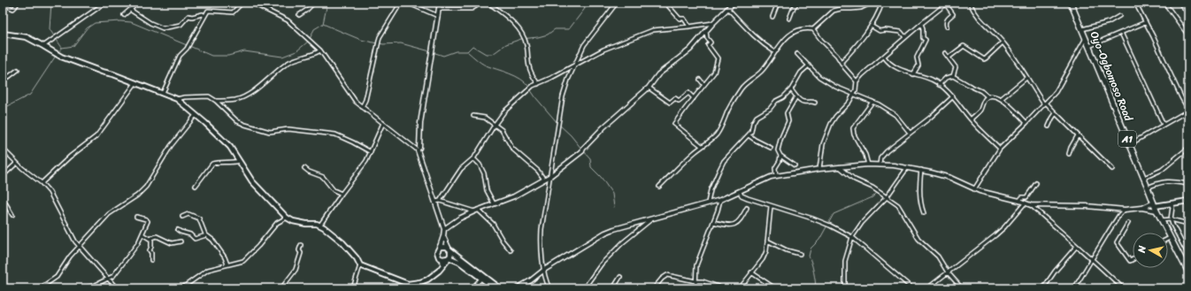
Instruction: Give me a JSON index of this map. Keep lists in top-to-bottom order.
{
  "streets": {
    "highway": ["Oyo-Ogbomoso Road", "A1"]
  },
  "north": "left"
}
